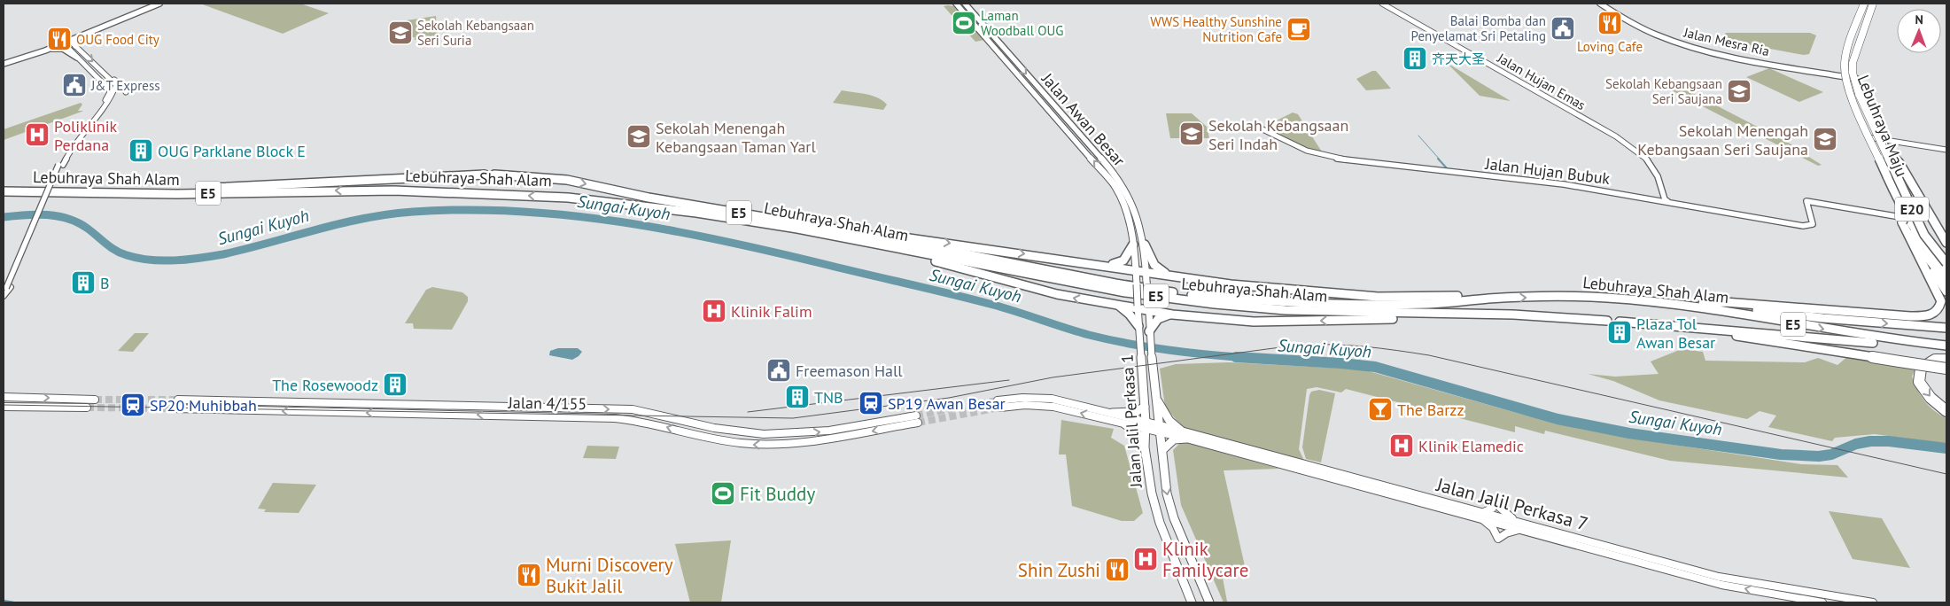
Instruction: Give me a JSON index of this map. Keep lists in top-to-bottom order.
{
  "streets": {
    "highway": [
      "Lebuhraya Maju",
      "Lebuhraya Shah Alam",
      "E5",
      "E20"
    ],
    "main road": ["Jalan Mesra Ria", "Jalan Awan Besar", "Jalan Jalil Perkasa 1"],
    "street": [
      "Jalan Hujan Emas",
      "Jalan Hujan Bubuk",
      "Jalan 4/155",
      "Jalan Jalil Perkasa 7"
    ]
  },
  "crossings": [
    ["Jalan Hujan Emas", "Jalan Hujan Bubuk"],
    ["Jalan Awan Besar", "Jalan Jalil Perkasa 1"],
    ["Jalan Jalil Perkasa 1", "Jalan Jalil Perkasa 7"]
  ],
  "water": ["Sungai Kuyoh"],
  "places": {
    "sports": ["Laman Woodball OUG", "Fit Buddy"],
    "restaurant": [
      "Loving Cafe",
      "OUG Food City",
      "Shin Zushi",
      "Murni Discovery Bukit Jalil"
    ],
    "public building": ["Balai Bomba dan Penyelamat Sri Petaling", "J&T Express", "Freemason Hall"],
    "cafe": ["WWS Healthy Sunshine Nutrition Cafe"],
    "school or university": [
      "Sekolah Kebangsaan Seri Suria",
      "Sekolah Kebangsaan Seri Saujana",
      "Sekolah Kebangsaan Seri Indah",
      "Sekolah Menengah Kebangsaan Taman Yarl",
      "Sekolah Menengah Kebangsaan Seri Saujana"
    ],
    "building": [
      "齐天大圣",
      "OUG Parklane Block E",
      "B",
      "Plaza Tol Awan Besar",
      "The Rosewoodz",
      "TNB"
    ],
    "hospital": [
      "Poliklinik Perdana",
      "Klinik Falim",
      "Klinik Elamedic",
      "Klinik Familycare"
    ],
    "station": ["SP19 Awan Besar", "SP20 Muhibbah"],
    "bar": ["The Barzz"]
  },
  "north": "top"
}
